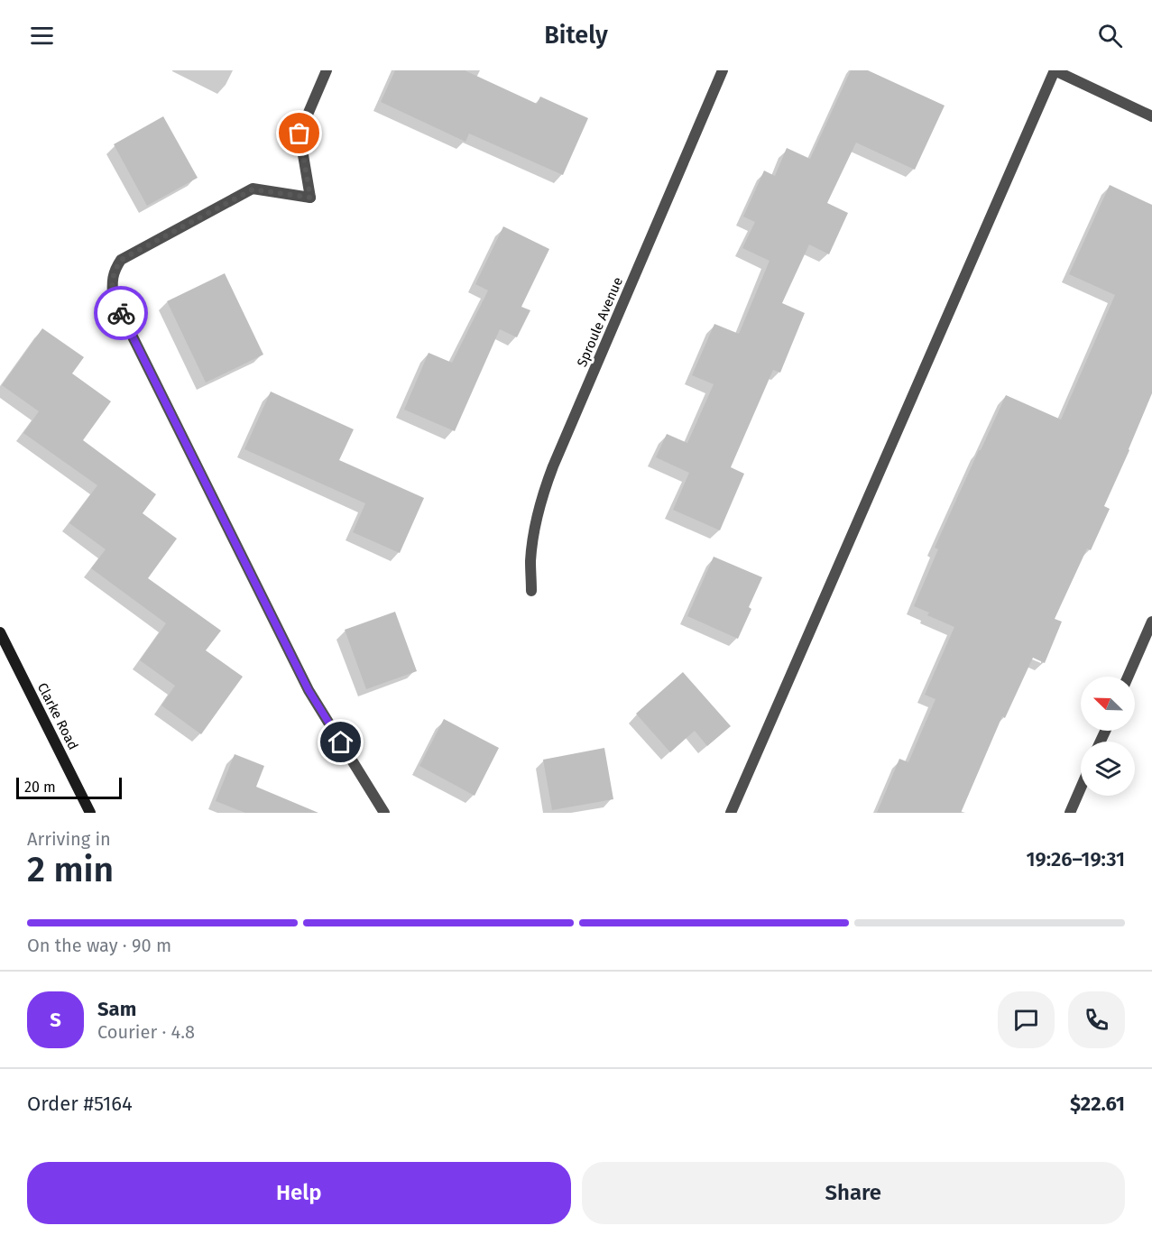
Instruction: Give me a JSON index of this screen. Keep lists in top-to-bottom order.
{
  "streets": {
    "main road": ["Clarke Road"],
    "street": ["Sproule Avenue"]
  },
  "scale_bar": "20 m",
  "north": "top left",
  "page": {
    "header": "Bitely",
    "scale": "20 m",
    "heading": ["2 min", "Arriving in", "19:26–19:31"],
    "panel": [
      "Sam",
      "Courier · 4.8",
      "Order #5164",
      "$22.61"
    ],
    "bar": "On the way · 90 m",
    "round": "S",
    "buttons": ["Help", "Share"]
  }
}
